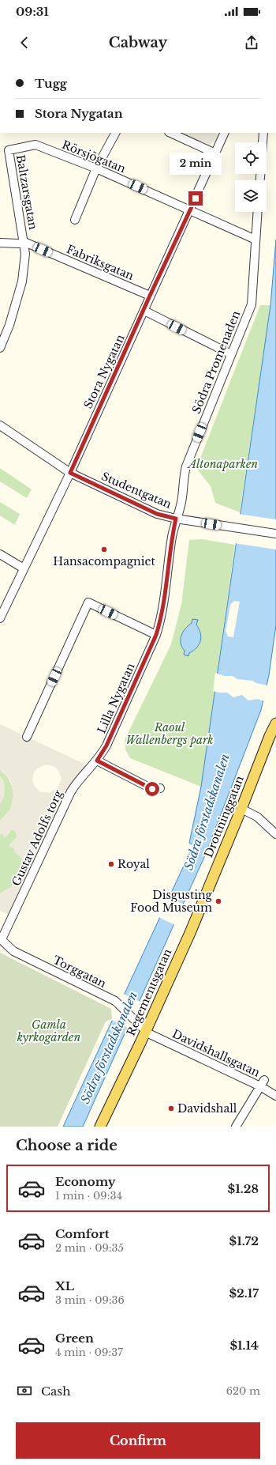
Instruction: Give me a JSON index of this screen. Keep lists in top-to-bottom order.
{
  "streets": {
    "main road": ["Drottninggatan", "Regementsgatan"],
    "street": [
      "Rörsjögatan",
      "Baltzarsgatan",
      "Fabriksgatan",
      "Södra Promenaden",
      "Stora Nygatan",
      "Studentgatan",
      "Lilla Nygatan",
      "Gustav Adolfs torg",
      "Torggatan",
      "Davidshallsgatan"
    ]
  },
  "crossings": [
    ["Rörsjögatan", "Baltzarsgatan"],
    ["Rörsjögatan", "Södra Promenaden"],
    ["Rörsjögatan", "Stora Nygatan"],
    ["Baltzarsgatan", "Fabriksgatan"],
    ["Fabriksgatan", "Stora Nygatan"],
    ["Södra Promenaden", "Studentgatan"],
    ["Södra Promenaden", "Lilla Nygatan"],
    ["Stora Nygatan", "Studentgatan"],
    ["Lilla Nygatan", "Gustav Adolfs torg"],
    ["Drottninggatan", "Regementsgatan"],
    ["Gustav Adolfs torg", "Torggatan"],
    ["Torggatan", "Regementsgatan"],
    ["Torggatan", "Davidshallsgatan"],
    ["Regementsgatan", "Davidshallsgatan"]
  ],
  "water": ["Södra förstadskanalen"],
  "parks": ["Altonaparken", "Raoul Wallenbergs park", "Gamla kyrkogården"],
  "places": [
    "Hansacompagniet",
    "Royal",
    "Disgusting Food Museum",
    "Davidshall"
  ],
  "page": {
    "status": "09:31",
    "header": "Cabway",
    "banner": ["Tugg", "Stora Nygatan"],
    "bubble": "2 min",
    "heading": "Choose a ride",
    "list": [
      {
        "name": "Economy",
        "note": "1 min · 09:34",
        "value": "$1.28"
      },
      {
        "name": "Comfort",
        "note": "2 min · 09:35",
        "value": "$1.72"
      },
      {
        "name": "XL",
        "note": "3 min · 09:36",
        "value": "$2.17"
      },
      {
        "name": "Green",
        "note": "4 min · 09:37",
        "value": "$1.14"
      }
    ],
    "pay": ["Cash", "620 m"],
    "buttons": "Confirm"
  }
}
